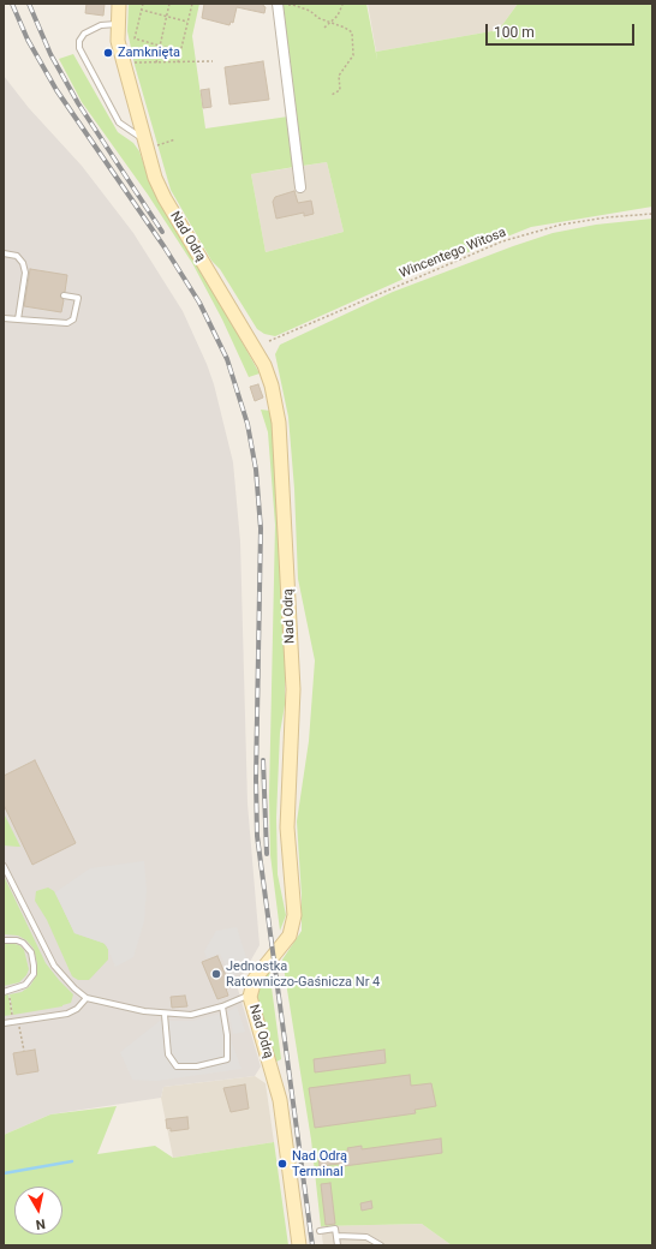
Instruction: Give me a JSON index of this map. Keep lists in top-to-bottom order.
{
  "streets": {
    "street": ["Nad Odrą"],
    "path": ["Wincentego Witosa"]
  },
  "places": ["Zamknięta", "Jednostka Ratowniczo-Gaśnicza Nr 4", "Nad Odrą Terminal"],
  "scale_bar": "100 m",
  "north": "bottom"
}
